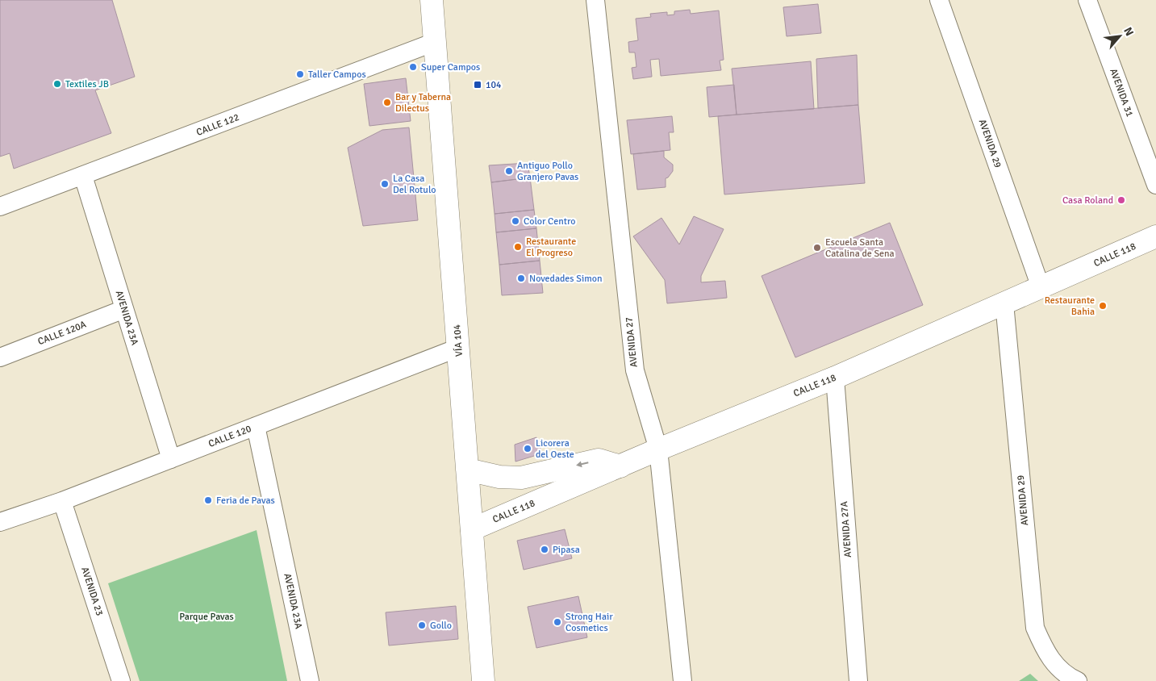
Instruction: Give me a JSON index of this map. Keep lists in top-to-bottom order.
{
  "streets": {
    "main road": ["CALLE 118", "VÍA 104"],
    "street": [
      "AVENIDA 31",
      "CALLE 122",
      "AVENIDA 29",
      "AVENIDA 23A",
      "CALLE 120A",
      "AVENIDA 27",
      "CALLE 120",
      "AVENIDA 27A",
      "AVENIDA 23"
    ]
  },
  "crossings": [
    ["CALLE 122", "AVENIDA 23A"],
    ["CALLE 122", "VÍA 104"],
    ["AVENIDA 29", "CALLE 118"],
    ["CALLE 118", "VÍA 104"],
    ["CALLE 118", "AVENIDA 27"],
    ["CALLE 118", "AVENIDA 27A"],
    ["AVENIDA 23A", "CALLE 120A"],
    ["AVENIDA 23A", "CALLE 120"],
    ["VÍA 104", "CALLE 120"],
    ["CALLE 120", "AVENIDA 23"]
  ],
  "parks": ["Parque Pavas"],
  "places": {
    "other": [
      "Super Campos",
      "Taller Campos",
      "Textiles JB",
      "Bar y Taberna Dilectus",
      "Antiguo Pollo Granjero Pavas",
      "La Casa Del Rotulo",
      "Casa Roland",
      "Color Centro",
      "Restaurante El Progreso",
      "Escuela Santa Catalina de Sena",
      "Novedades Simon",
      "Restaurante Bahia",
      "Licorera del Oeste",
      "Feria de Pavas",
      "Pipasa",
      "Strong Hair Cosmetics",
      "Gollo"
    ],
    "transit": ["104"]
  },
  "north": "top right"
}
